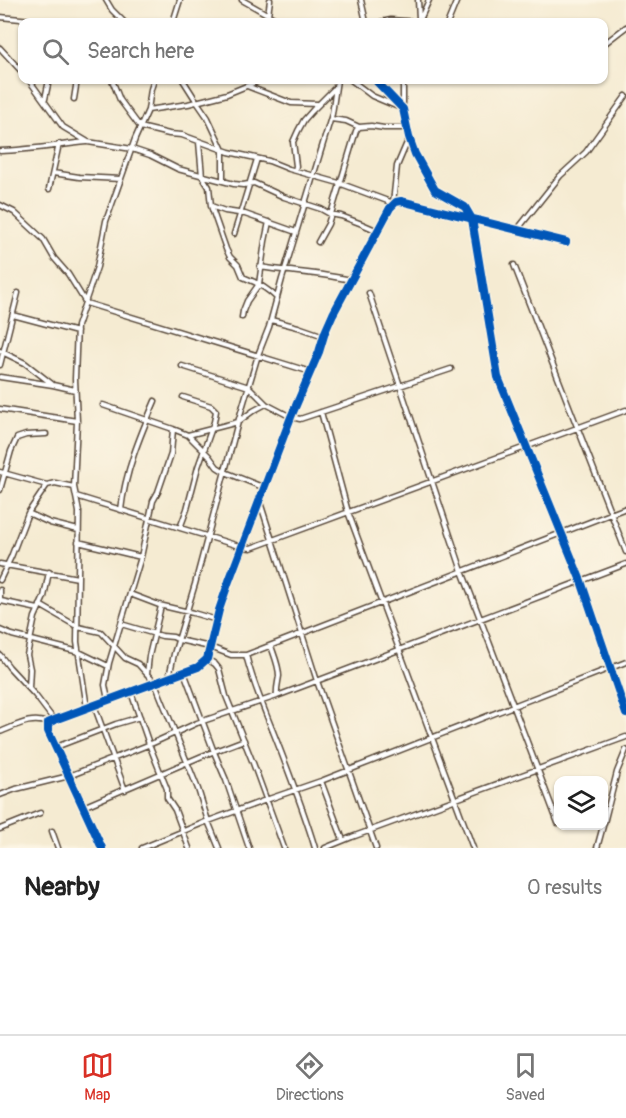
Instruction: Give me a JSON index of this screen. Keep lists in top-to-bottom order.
{
  "page": {
    "search": "Search here",
    "heading": ["Nearby", "0 results"],
    "nav": ["Map", "Directions", "Saved"]
  }
}
